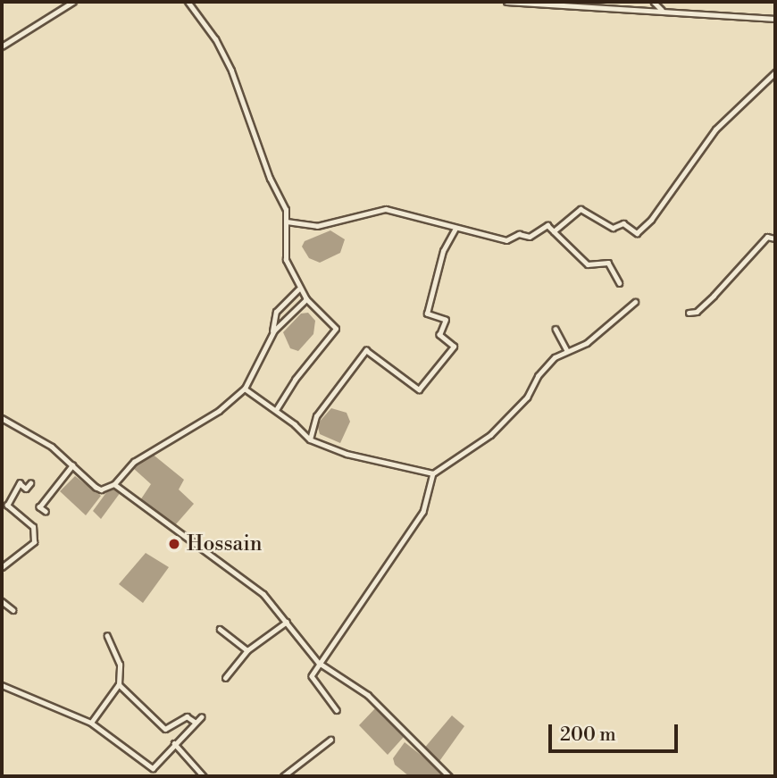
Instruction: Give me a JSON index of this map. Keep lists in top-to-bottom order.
{
  "places": ["Hossain"],
  "scale_bar": "200 m"
}
